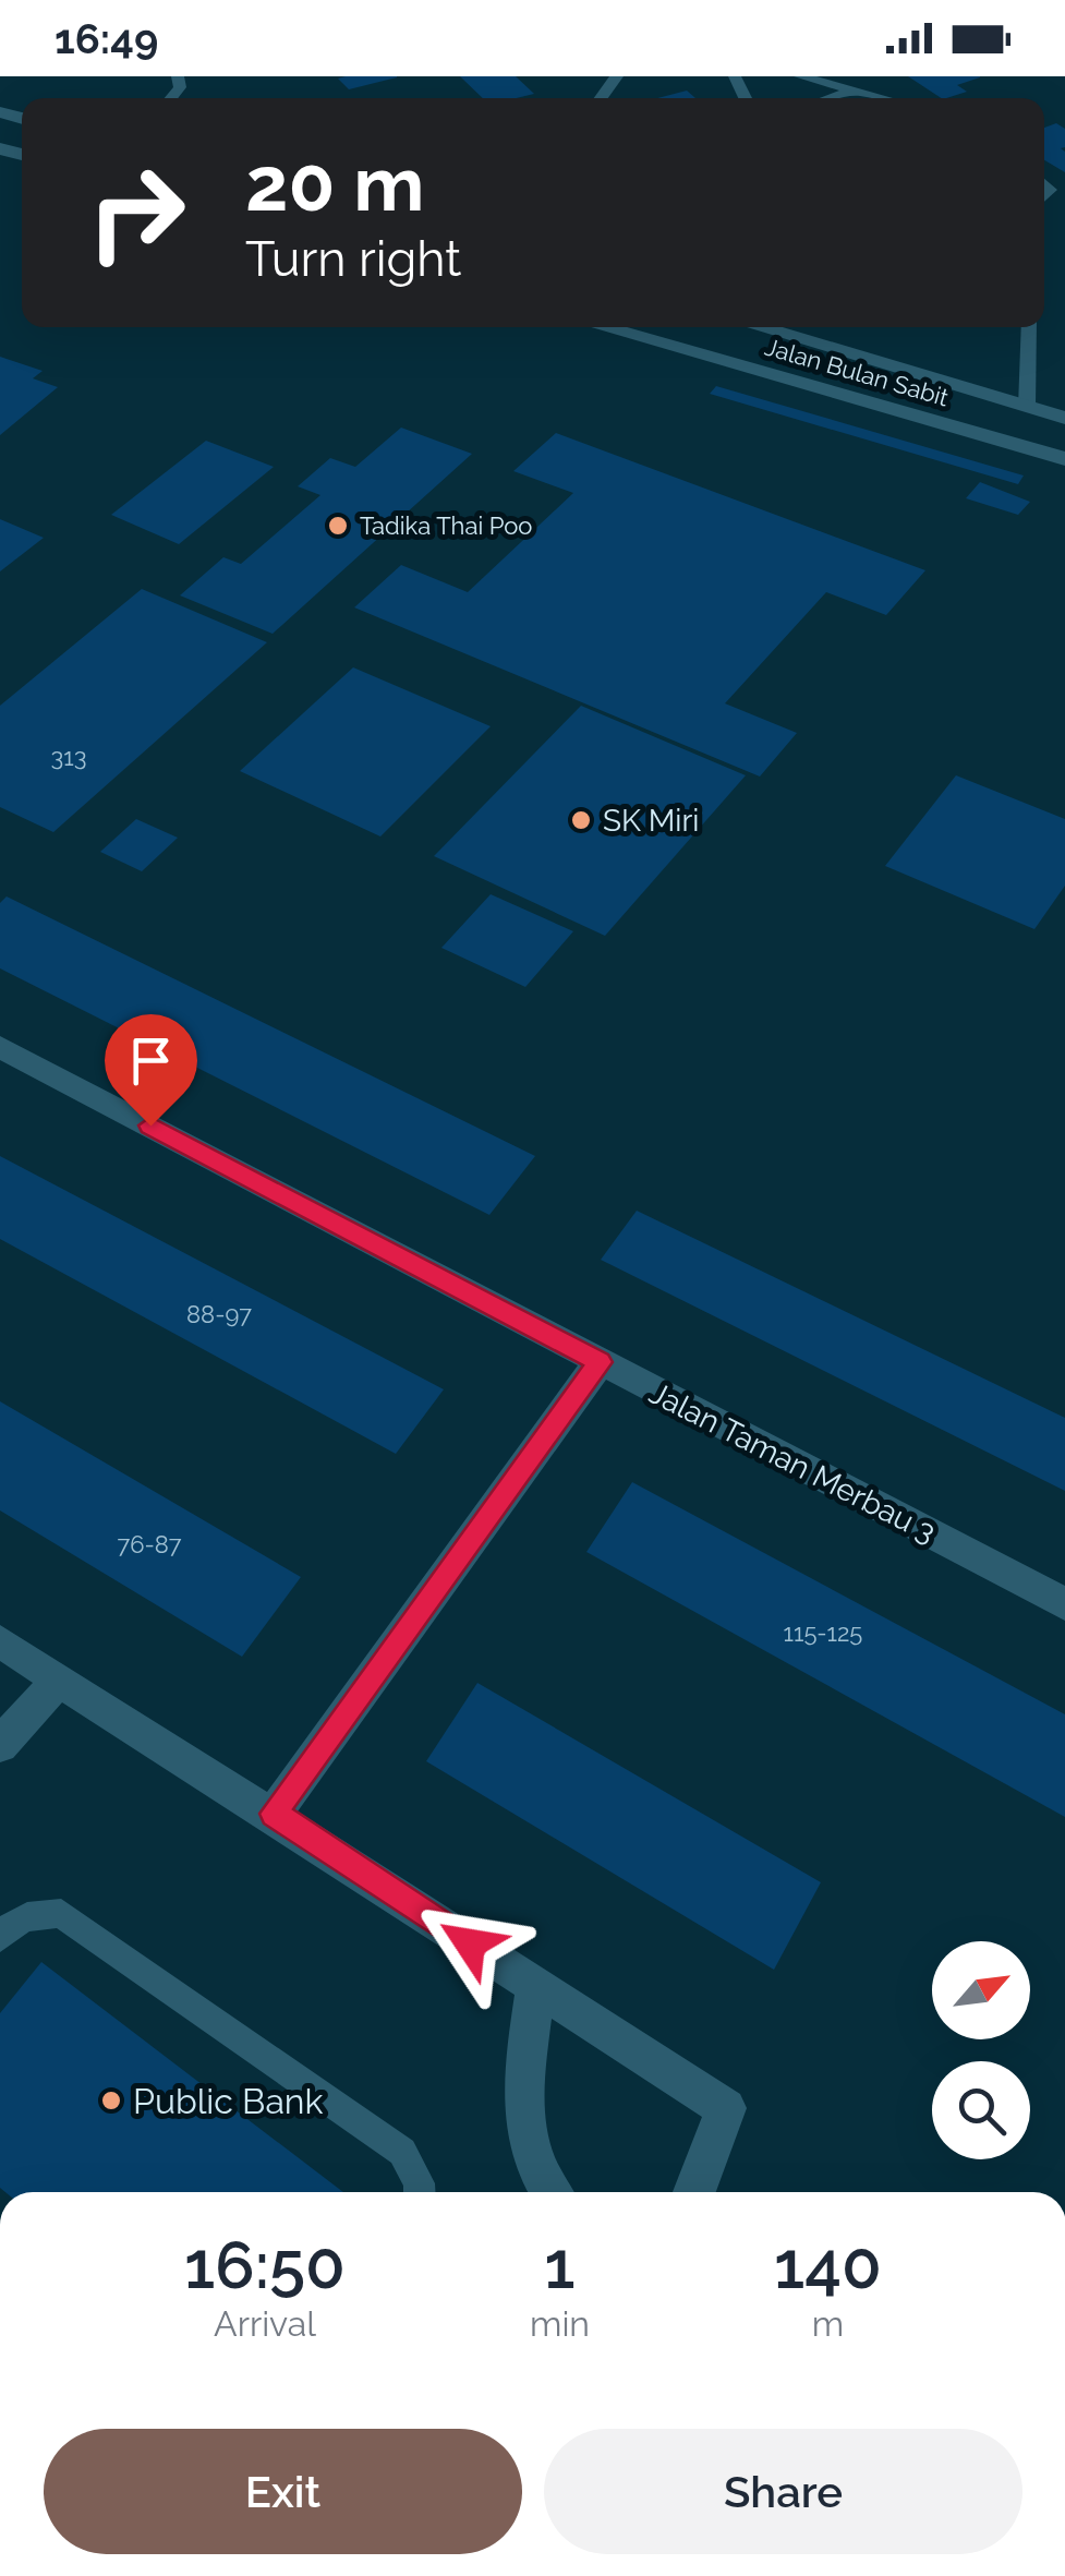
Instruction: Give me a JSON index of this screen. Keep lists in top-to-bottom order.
{
  "streets": {
    "street": ["Jalan Bulan Sabit", "Jalan Taman Merbau 3"]
  },
  "places": ["Tadika Thai Poo", "SK Miri", "Public Bank"],
  "house_numbers": [
    "313",
    "88-97",
    "76-87",
    "115-125"
  ],
  "north": "top right",
  "page": {
    "status": "16:49",
    "turn": ["20 m", "Turn right"],
    "eta": [
      "16:50",
      "Arrival",
      "1",
      "min",
      "140",
      "m"
    ],
    "buttons": ["Exit", "Share"]
  }
}
